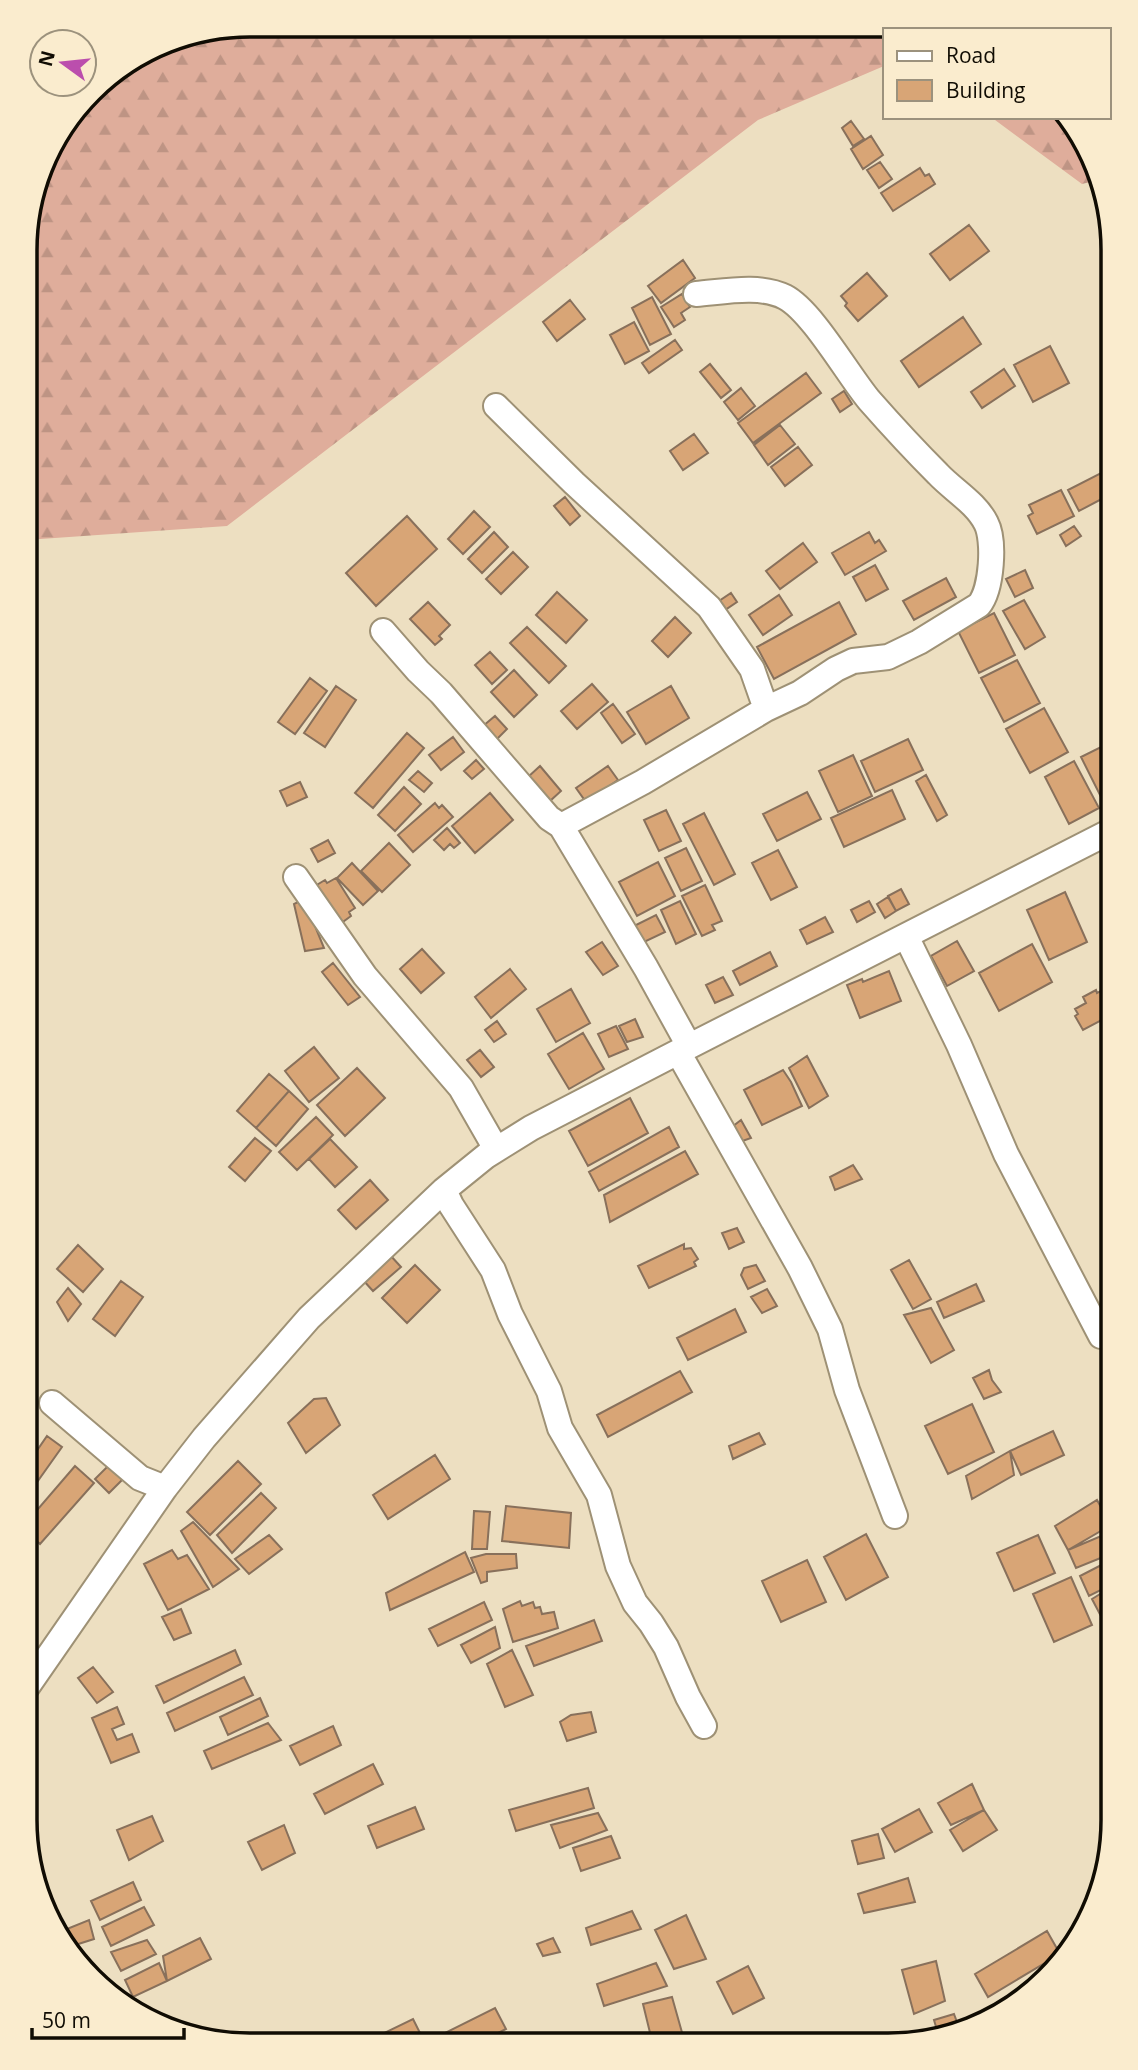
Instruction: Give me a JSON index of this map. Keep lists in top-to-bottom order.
{
  "legend": ["Road", "Building"],
  "scale_bar": "50 m",
  "north": "left"
}
